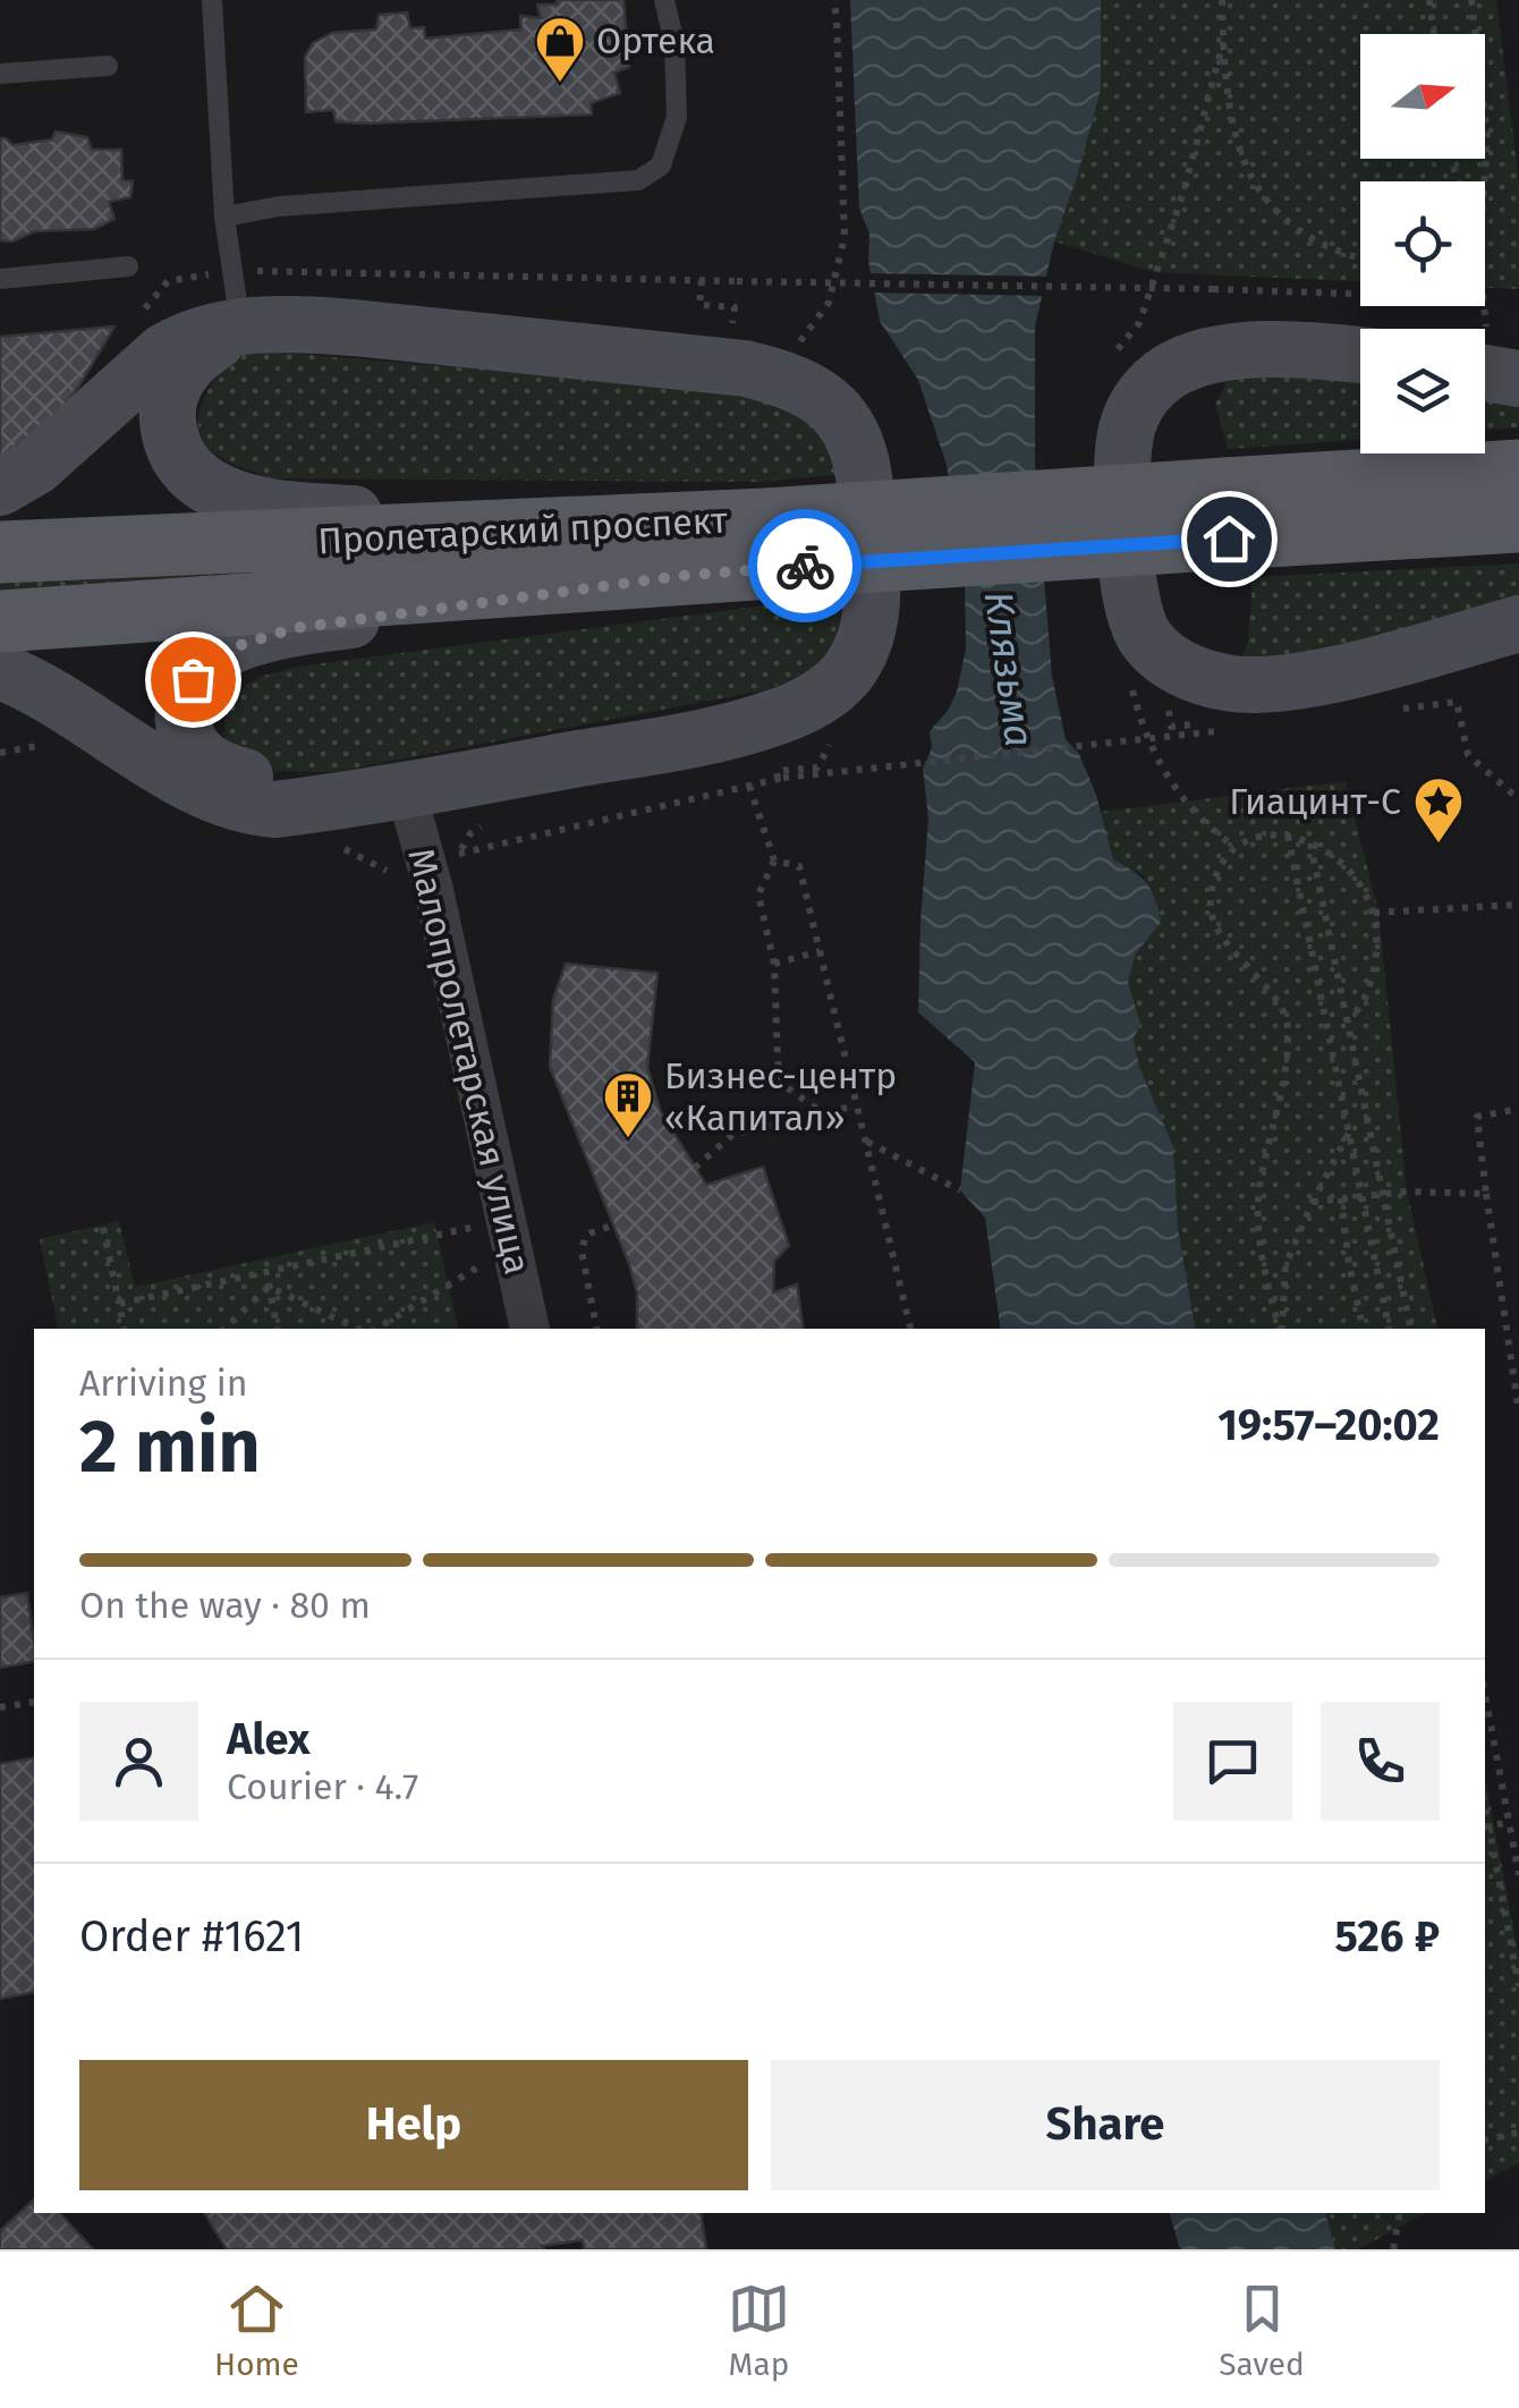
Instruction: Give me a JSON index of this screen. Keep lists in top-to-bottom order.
{
  "streets": {
    "main road": ["Пролетарский проспект"],
    "street": ["Малопролетарская улица"]
  },
  "water": ["Клязьма"],
  "places": {
    "shop": ["Ортека"],
    "place": ["Гиацинт-С"],
    "building": ["Бизнес-центр «Капитал»"]
  },
  "north": "right",
  "page": {
    "heading": ["2 min", "Arriving in", "19:57–20:02"],
    "panel": [
      "Alex",
      "Courier · 4.7",
      "Order #1621",
      "526 ₽"
    ],
    "bar": "On the way · 80 m",
    "buttons": ["Help", "Share"],
    "tabs": ["Home", "Map", "Saved"]
  }
}
